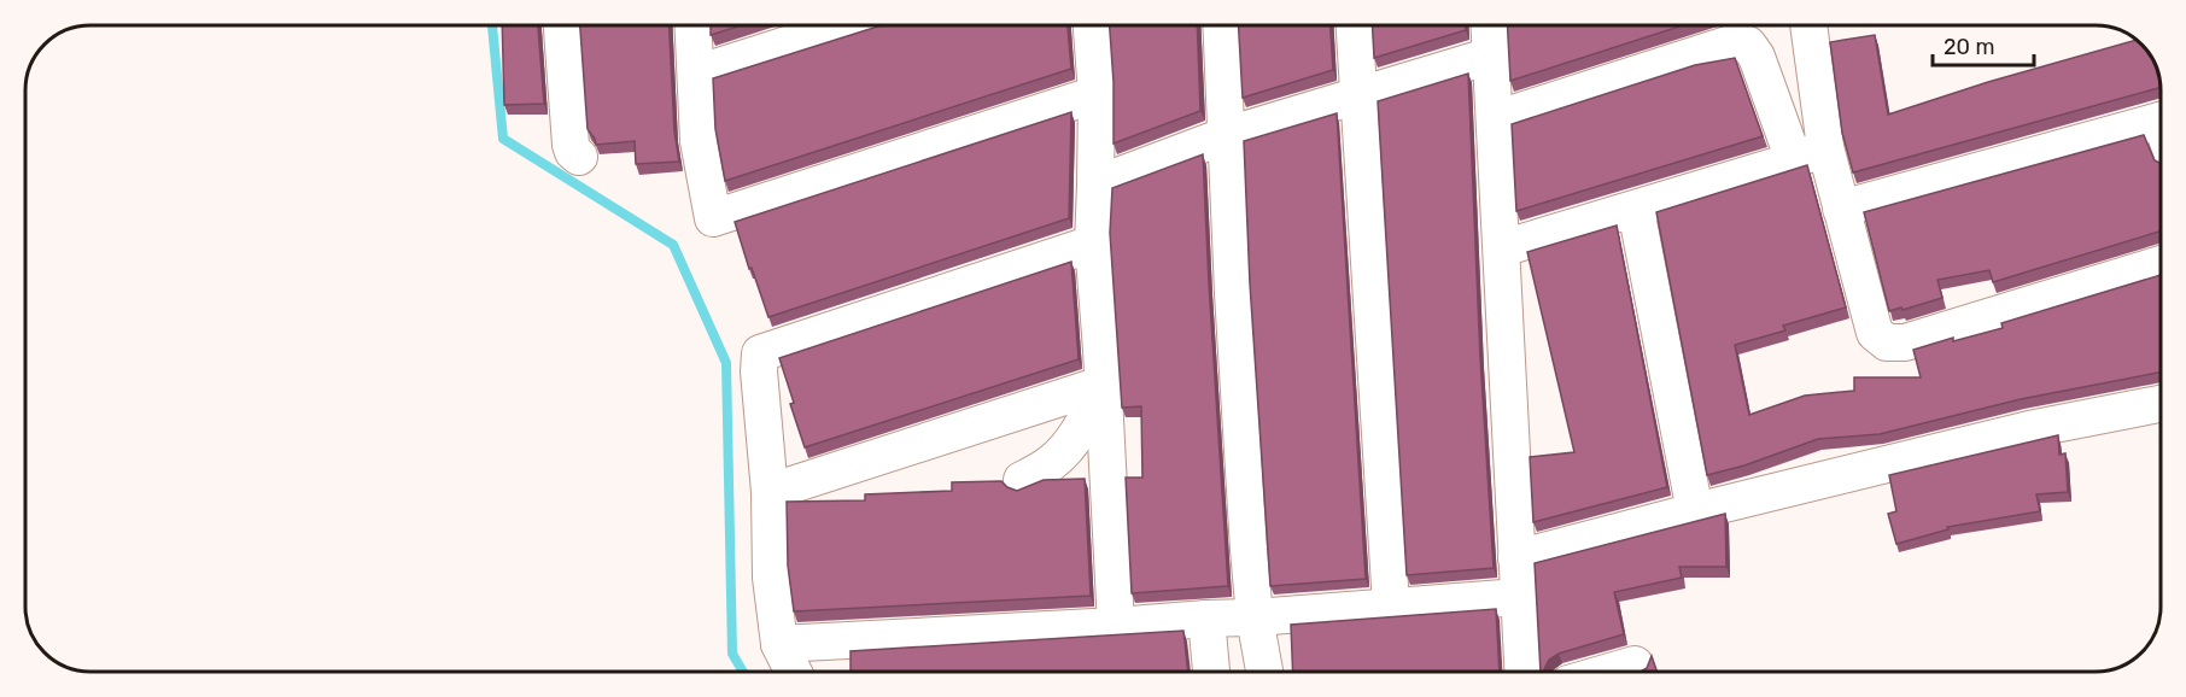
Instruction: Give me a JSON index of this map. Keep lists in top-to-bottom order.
{
  "scale_bar": "20 m"
}
